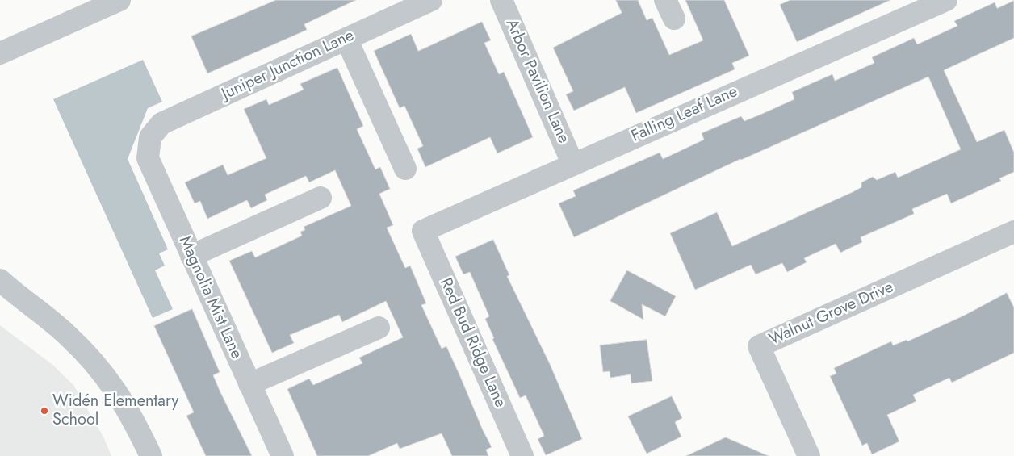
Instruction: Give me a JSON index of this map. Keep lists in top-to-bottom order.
{
  "streets": {
    "street": [
      "Juniper Junction Lane",
      "Arbor Pavilion Lane",
      "Falling Leaf Lane",
      "Magnolia Mist Lane",
      "Walnut Grove Drive",
      "Red Bud Ridge Lane"
    ]
  },
  "crossings": [
    ["Juniper Junction Lane", "Magnolia Mist Lane"],
    ["Arbor Pavilion Lane", "Falling Leaf Lane"],
    ["Falling Leaf Lane", "Red Bud Ridge Lane"]
  ],
  "places": ["Widén Elementary School"]
}
